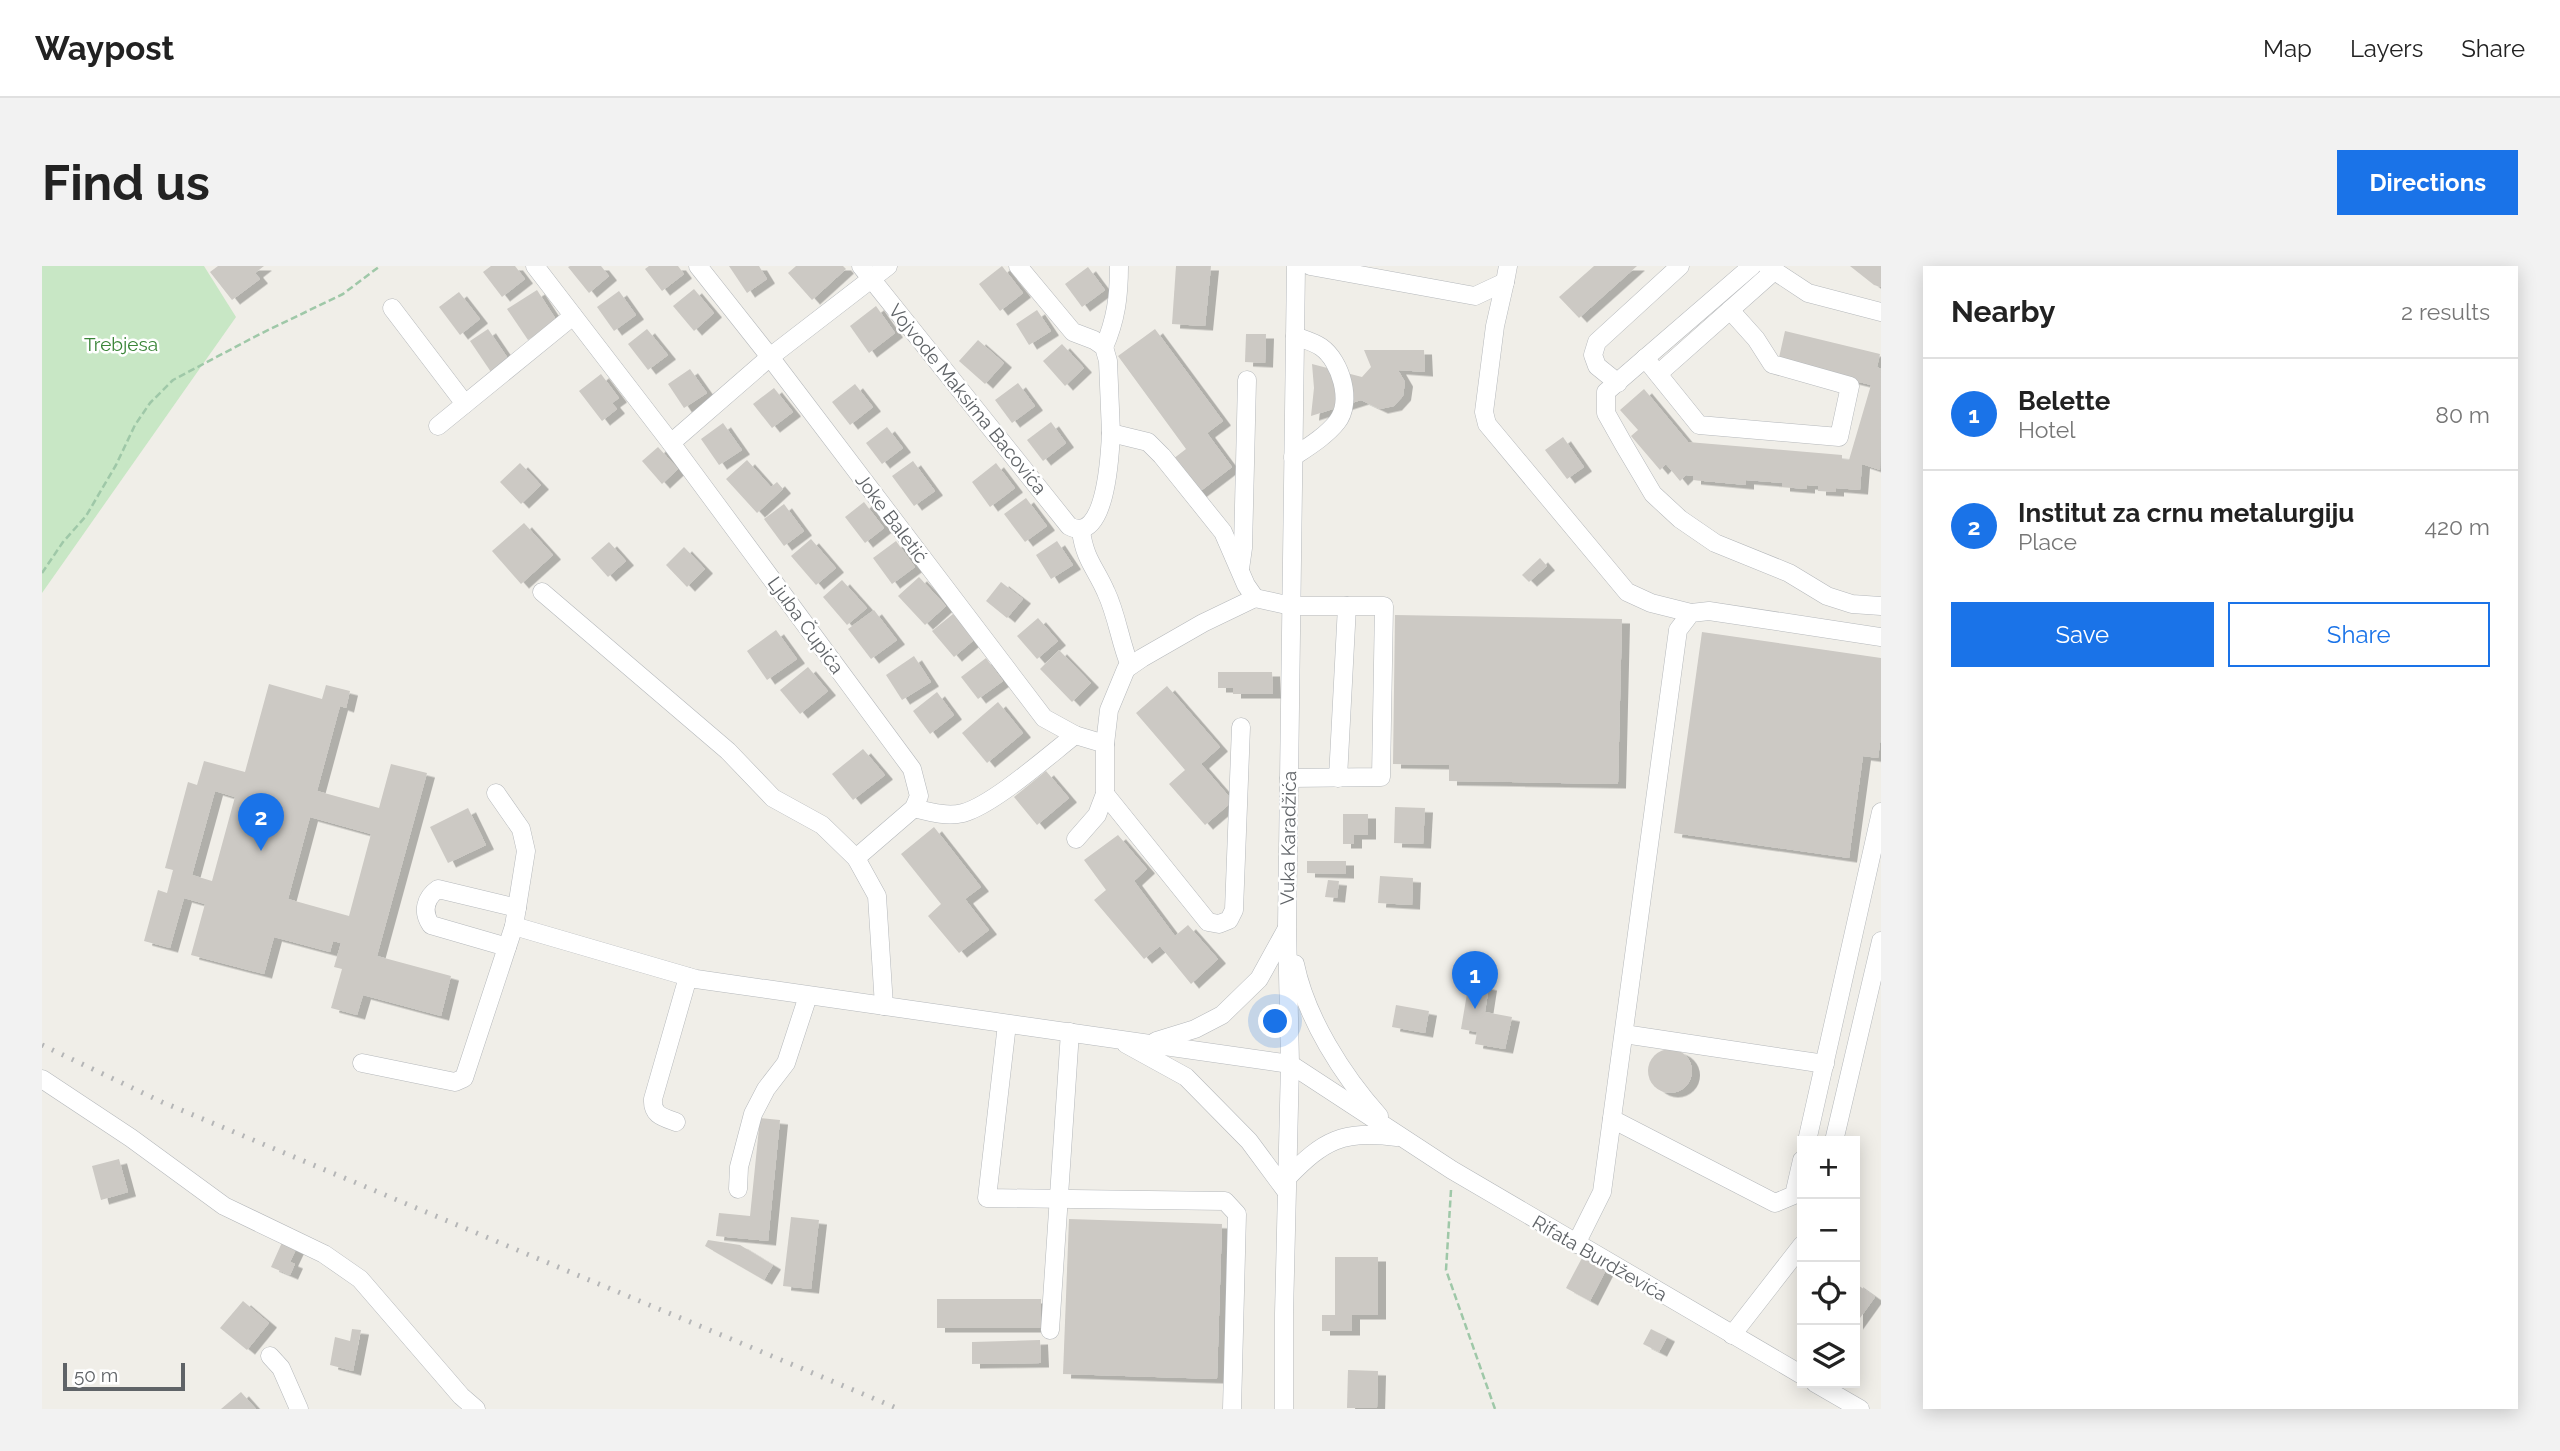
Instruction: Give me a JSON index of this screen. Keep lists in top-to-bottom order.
{
  "streets": {
    "street": [
      "Vojvode Maksima Bacovića",
      "Joke Baletić",
      "Ljuba Čupića",
      "Vuka Karadžića",
      "Rifata Burdževića"
    ]
  },
  "parks": ["Trebjesa"],
  "scale_bar": "50 m",
  "page": {
    "header": "Waypost",
    "nav": ["Map", "Layers", "Share"],
    "buttons": [
      "Directions",
      ["Save", "Share"]
    ],
    "title": "Find us",
    "heading": ["Nearby", "2 results"],
    "list": [
      {
        "mark": "1",
        "name": "Belette",
        "note": "Hotel",
        "value": "80 m"
      },
      {
        "mark": "2",
        "name": "Institut za crnu metalurgiju",
        "note": "Place",
        "value": "420 m"
      }
    ],
    "pins": ["2", "1"],
    "map_buttons": ["+", "−"],
    "scale": "50 m"
  }
}
